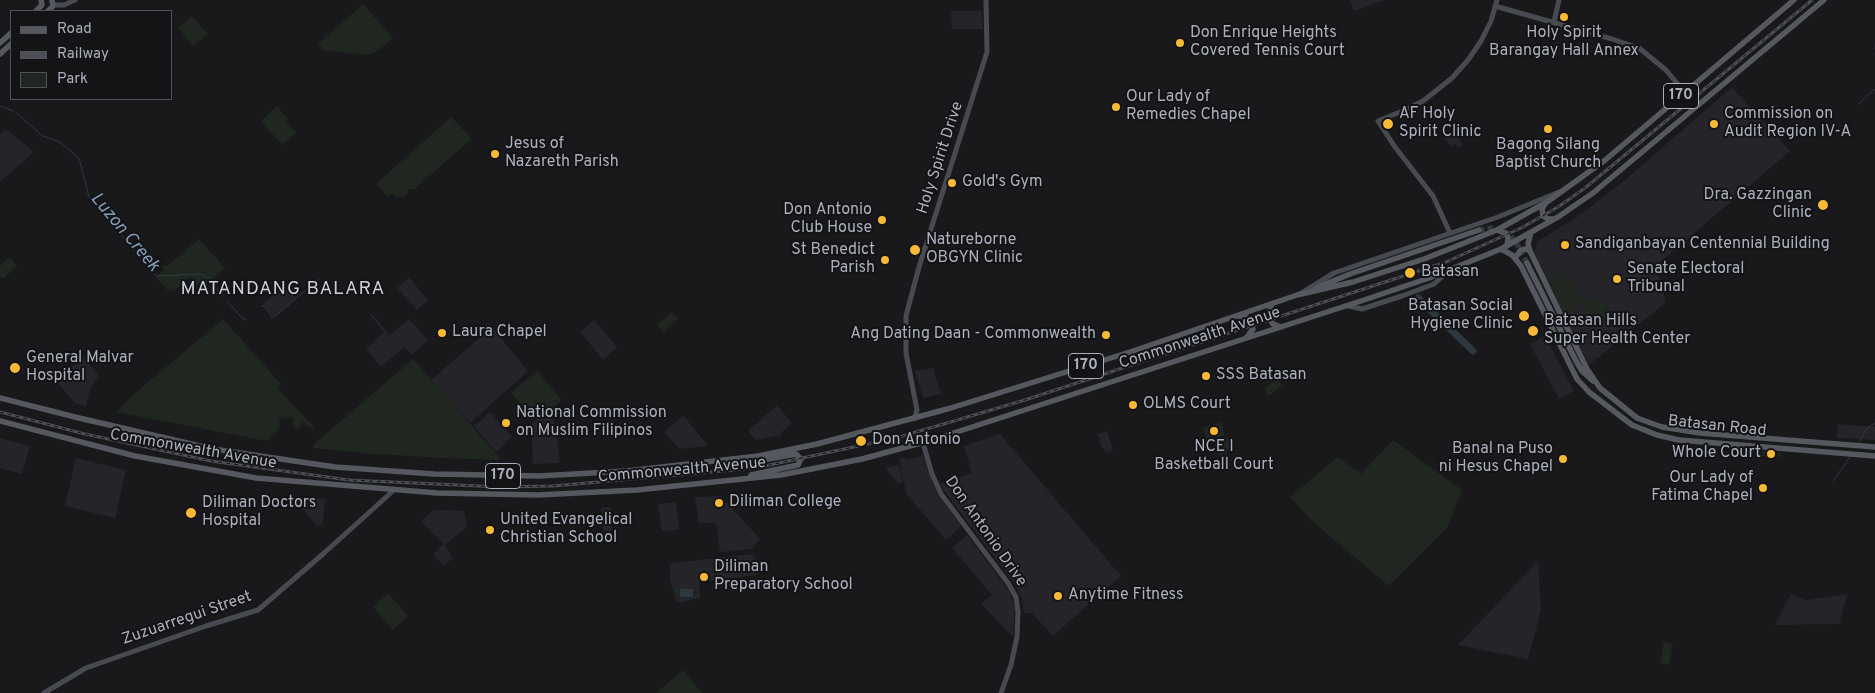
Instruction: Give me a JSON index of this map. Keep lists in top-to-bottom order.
{
  "streets": {
    "main road": ["170", "Commonwealth Avenue", "Batasan Road"],
    "street": ["Holy Spirit Drive", "Don Antonio Drive", "Zuzuarregui Street"]
  },
  "crossings": [
    ["Holy Spirit Drive", "Commonwealth Avenue"],
    ["Commonwealth Avenue", "Batasan Road"],
    ["Commonwealth Avenue", "Don Antonio Drive"],
    ["Commonwealth Avenue", "Zuzuarregui Street"]
  ],
  "districts": ["MATANDANG BALARA"],
  "water": ["Luzon Creek"],
  "places": [
    "Holy Spirit Barangay Hall Annex",
    "Don Enrique Heights Covered Tennis Court",
    "Our Lady of Remedies Chapel",
    "AF Holy Spirit Clinic",
    "Commission on Audit Region IV-A",
    "Bagong Silang Baptist Church",
    "Jesus of Nazareth Parish",
    "Gold's Gym",
    "Dra. Gazzingan Clinic",
    "Don Antonio Club House",
    "Sandiganbayan Centennial Building",
    "Natureborne OBGYN Clinic",
    "St Benedict Parish",
    "Batasan",
    "Senate Electoral Tribunal",
    "Batasan Social Hygiene Clinic",
    "Batasan Hills Super Health Center",
    "Laura Chapel",
    "Ang Dating Daan - Commonwealth",
    "General Malvar Hospital",
    "SSS Batasan",
    "OLMS Court",
    "National Commission on Muslim Filipinos",
    "NCE I Basketball Court",
    "Don Antonio",
    "Whole Court",
    "Banal na Puso ni Hesus Chapel",
    "Our Lady of Fatima Chapel",
    "Diliman College",
    "Diliman Doctors Hospital",
    "United Evangelical Christian School",
    "Diliman Preparatory School",
    "Anytime Fitness"
  ],
  "legend": ["Road", "Railway", "Park"]
}
